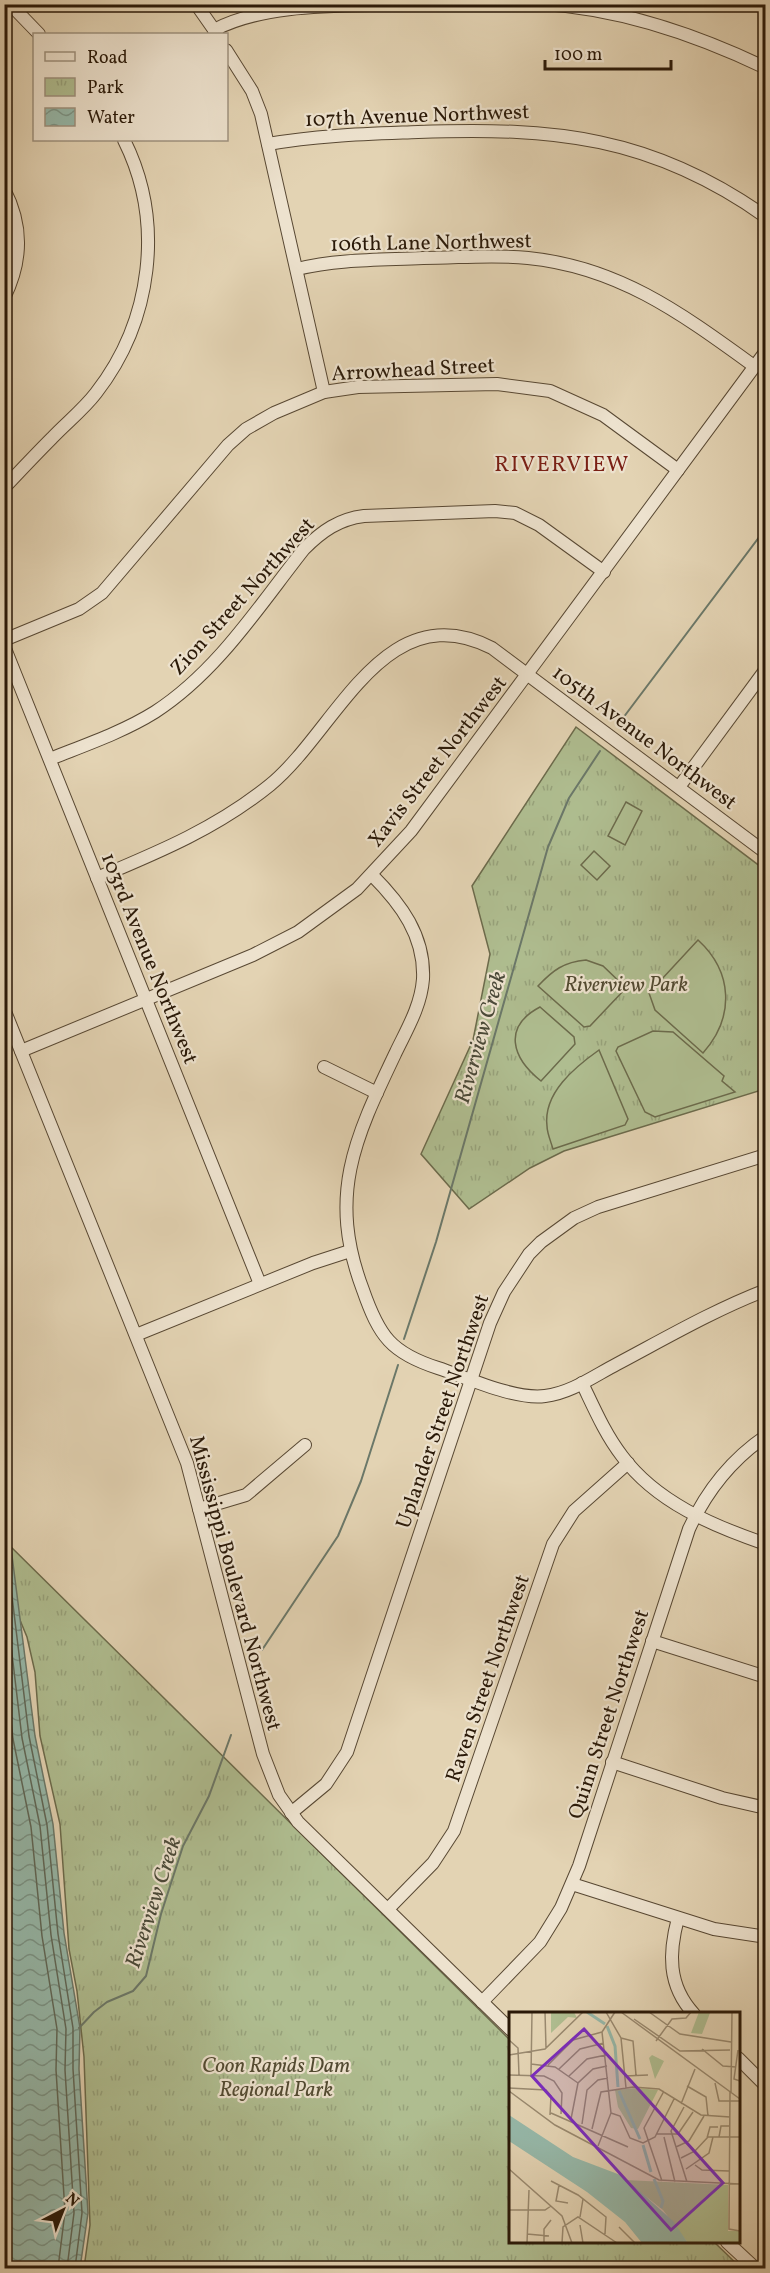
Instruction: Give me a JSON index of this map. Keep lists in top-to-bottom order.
{
  "streets": {
    "street": [
      "107th Avenue Northwest",
      "106th Lane Northwest",
      "Arrowhead Street",
      "Zion Street Northwest",
      "105th Avenue Northwest",
      "Xavis Street Northwest",
      "103rd Avenue Northwest",
      "Uplander Street Northwest",
      "Mississippi Boulevard Northwest",
      "Raven Street Northwest",
      "Quinn Street Northwest"
    ]
  },
  "crossings": [
    ["106th Lane Northwest", "Xavis Street Northwest"],
    ["Arrowhead Street", "Xavis Street Northwest"],
    ["Zion Street Northwest", "Xavis Street Northwest"],
    ["Zion Street Northwest", "103rd Avenue Northwest"],
    ["105th Avenue Northwest", "Xavis Street Northwest"],
    ["105th Avenue Northwest", "103rd Avenue Northwest"],
    ["Xavis Street Northwest", "103rd Avenue Northwest"],
    ["Xavis Street Northwest", "Mississippi Boulevard Northwest"],
    ["Uplander Street Northwest", "Mississippi Boulevard Northwest"],
    ["Mississippi Boulevard Northwest", "Raven Street Northwest"],
    ["Mississippi Boulevard Northwest", "Quinn Street Northwest"]
  ],
  "districts": ["RIVERVIEW"],
  "water": ["Riverview Creek"],
  "parks": ["Riverview Park", "Coon Rapids Dam Regional Park"],
  "legend": ["Road", "Park", "Water"],
  "scale_bar": "100 m",
  "north": "top right"
}
